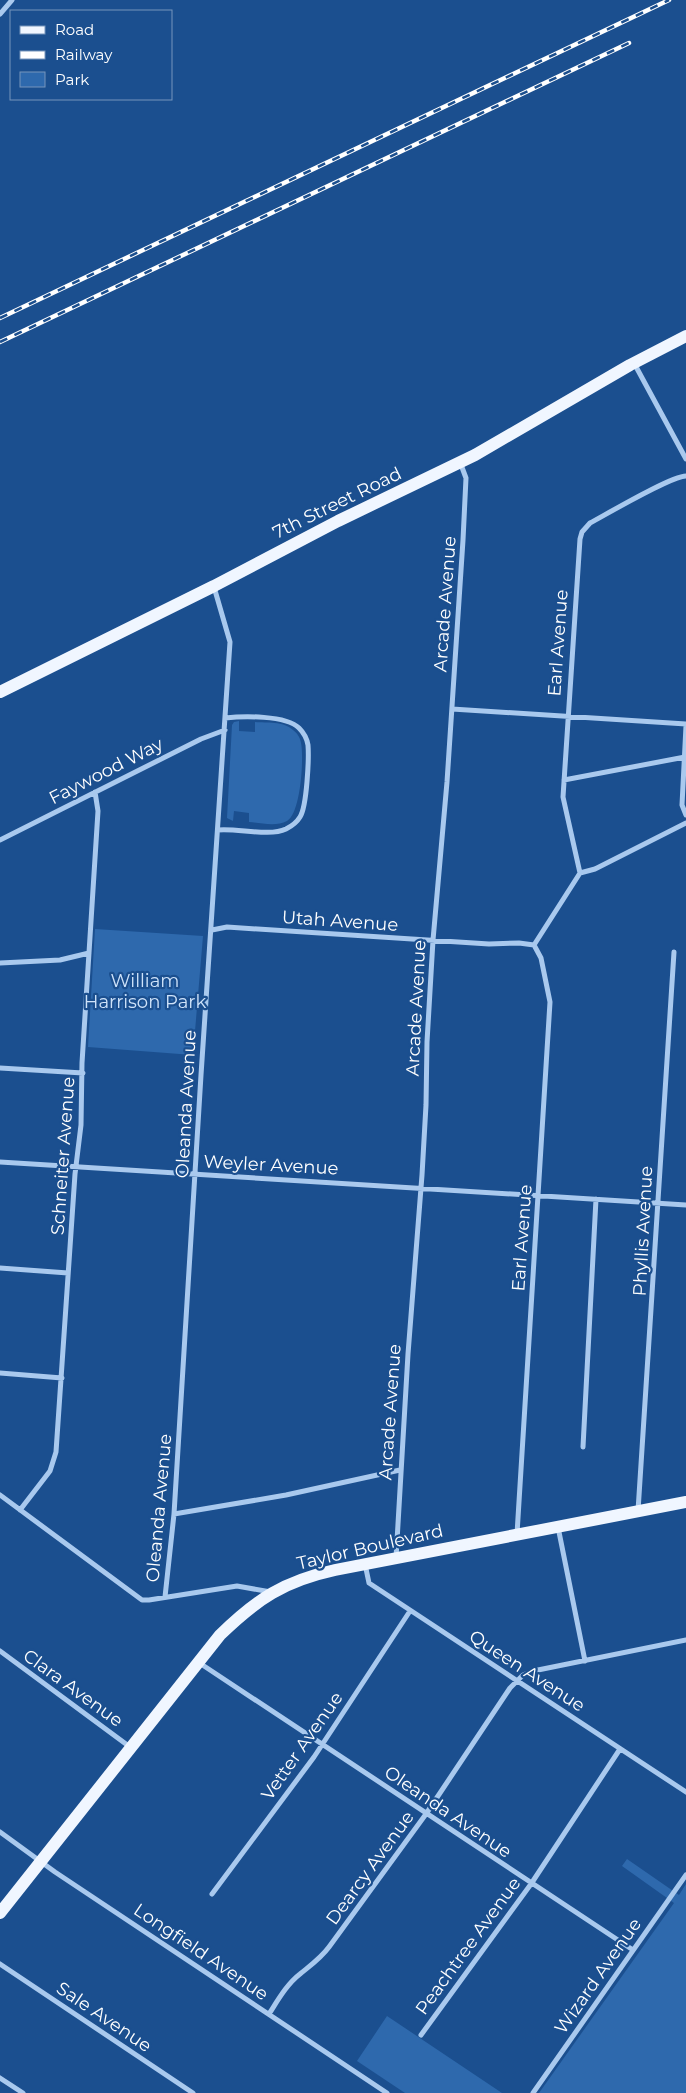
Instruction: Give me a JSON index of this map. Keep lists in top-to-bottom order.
{
  "streets": {
    "main road": ["7th Street Road", "Taylor Boulevard"],
    "street": [
      "Arcade Avenue",
      "Earl Avenue",
      "Faywood Way",
      "Utah Avenue",
      "Oleanda Avenue",
      "Schneiter Avenue",
      "Weyler Avenue",
      "Phyllis Avenue",
      "Queen Avenue",
      "Clara Avenue",
      "Vetter Avenue",
      "Dearcy Avenue",
      "Peachtree Avenue",
      "Longfield Avenue",
      "Wizard Avenue",
      "Sale Avenue"
    ]
  },
  "crossings": [
    ["7th Street Road", "Arcade Avenue"],
    ["7th Street Road", "Oleanda Avenue"],
    ["Arcade Avenue", "Utah Avenue"],
    ["Arcade Avenue", "Weyler Avenue"],
    ["Arcade Avenue", "Taylor Boulevard"],
    ["Earl Avenue", "Utah Avenue"],
    ["Earl Avenue", "Weyler Avenue"],
    ["Earl Avenue", "Taylor Boulevard"],
    ["Faywood Way", "Oleanda Avenue"],
    ["Faywood Way", "Schneiter Avenue"],
    ["Utah Avenue", "Oleanda Avenue"],
    ["Oleanda Avenue", "Weyler Avenue"],
    ["Oleanda Avenue", "Taylor Boulevard"],
    ["Oleanda Avenue", "Vetter Avenue"],
    ["Oleanda Avenue", "Dearcy Avenue"],
    ["Oleanda Avenue", "Peachtree Avenue"],
    ["Oleanda Avenue", "Wizard Avenue"],
    ["Schneiter Avenue", "Weyler Avenue"],
    ["Weyler Avenue", "Phyllis Avenue"],
    ["Phyllis Avenue", "Taylor Boulevard"],
    ["Taylor Boulevard", "Queen Avenue"],
    ["Taylor Boulevard", "Clara Avenue"],
    ["Taylor Boulevard", "Longfield Avenue"],
    ["Queen Avenue", "Vetter Avenue"],
    ["Queen Avenue", "Dearcy Avenue"],
    ["Queen Avenue", "Peachtree Avenue"],
    ["Dearcy Avenue", "Longfield Avenue"]
  ],
  "parks": ["William Harrison Park"],
  "legend": ["Road", "Railway", "Park"]
}
